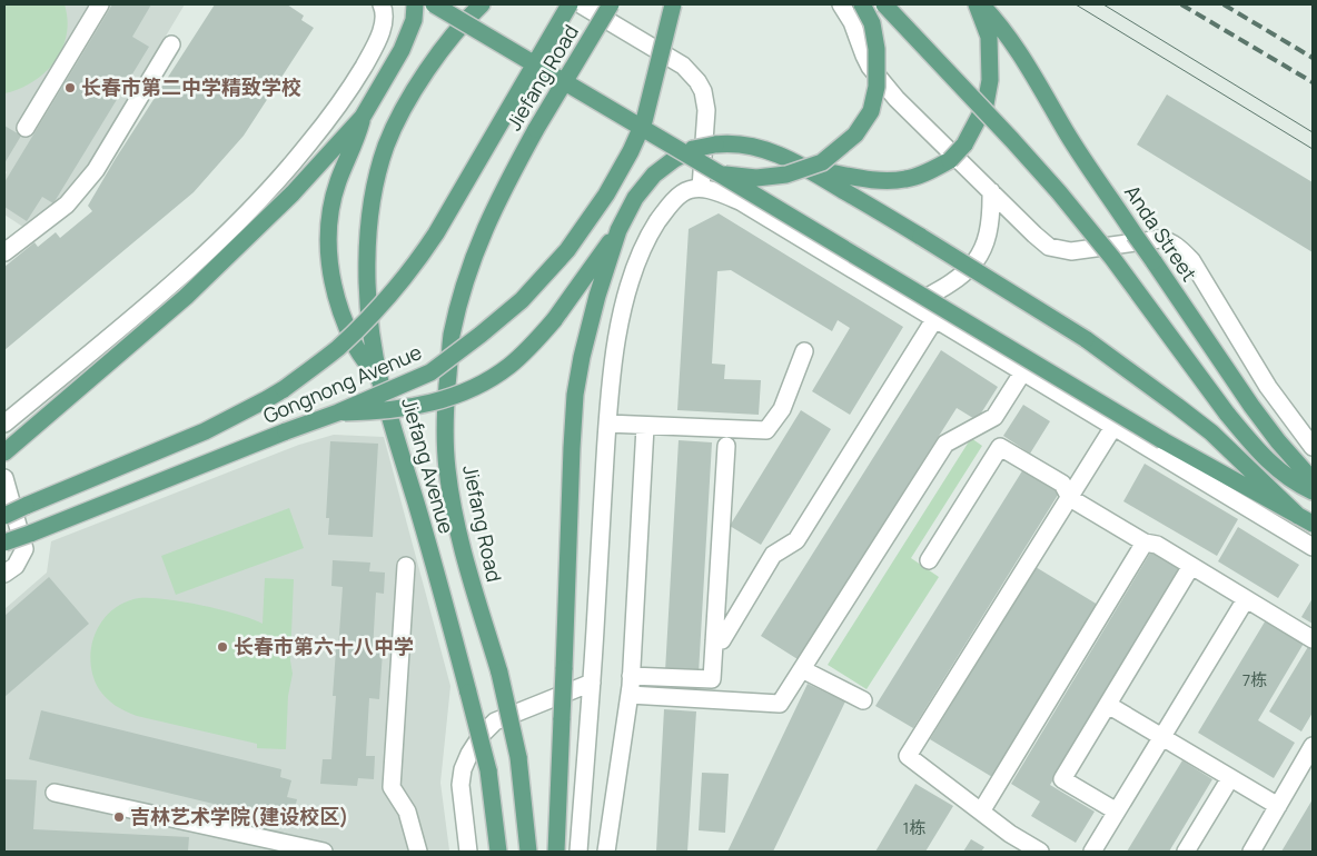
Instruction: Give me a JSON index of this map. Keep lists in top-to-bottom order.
{
  "streets": {
    "main road": [
      "Jiefang Road",
      "Anda Street",
      "Gongnong Avenue",
      "Jiefang Avenue"
    ]
  },
  "places": ["长春市第二中学精致学校", "长春市第六十八中学", "吉林艺术学院(建设校区)"],
  "house_numbers": ["7栋", "1栋"]
}
